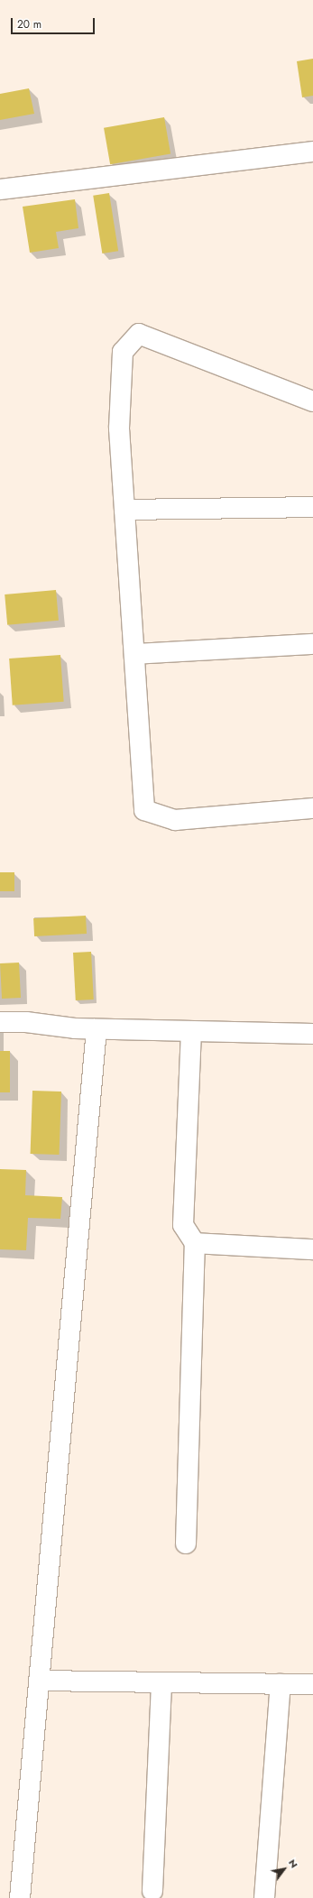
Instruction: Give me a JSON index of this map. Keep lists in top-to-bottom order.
{
  "scale_bar": "20 m",
  "north": "top right"
}
